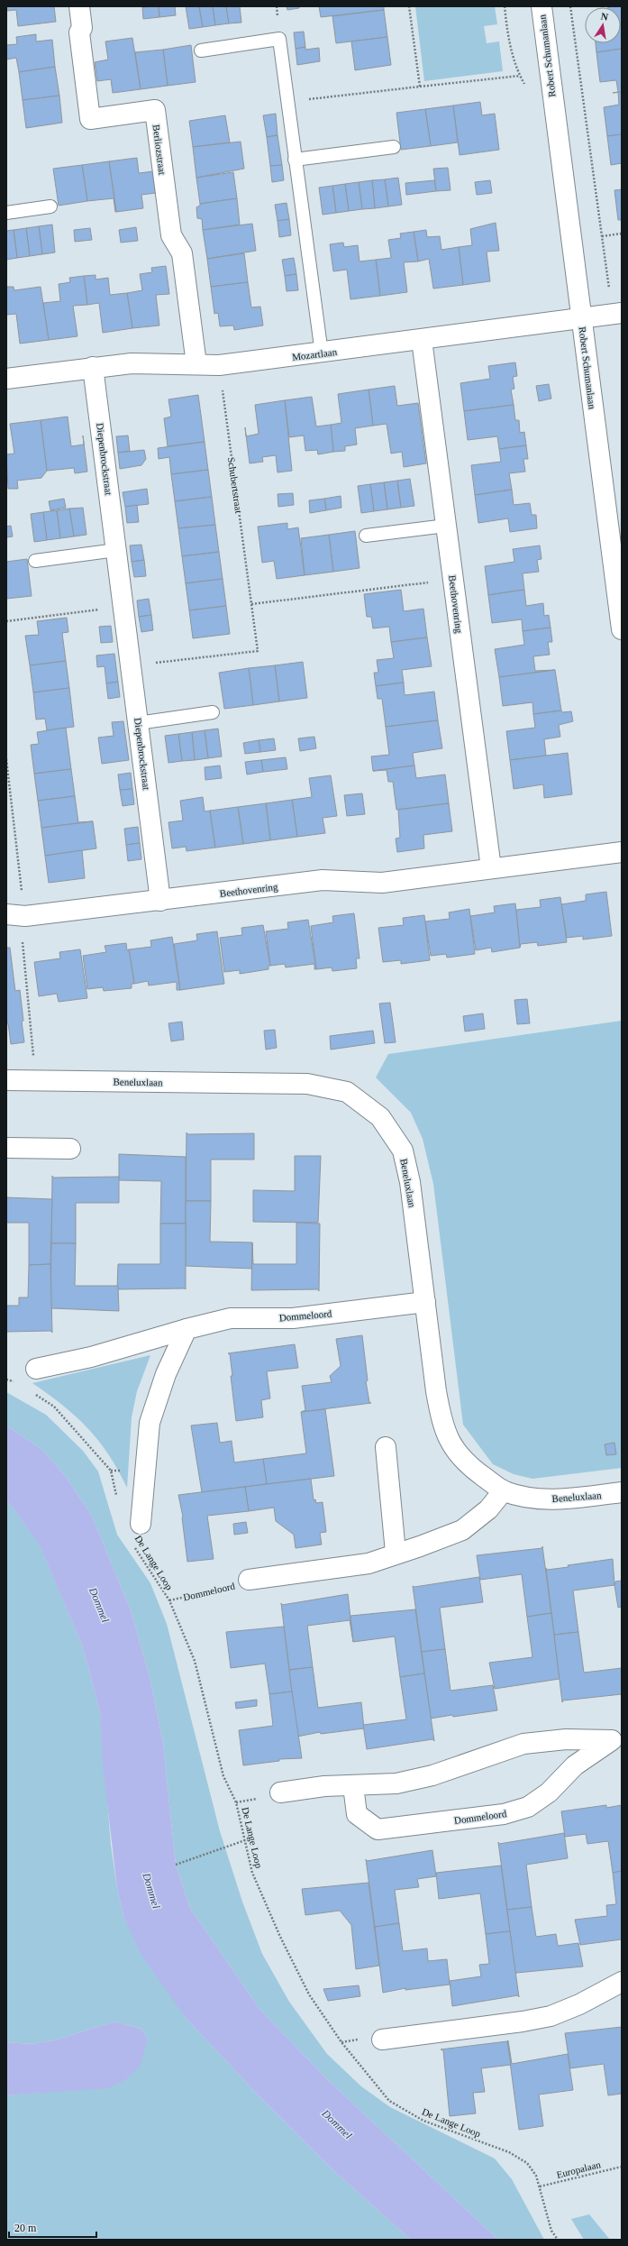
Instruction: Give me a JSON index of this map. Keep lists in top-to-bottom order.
{
  "streets": {
    "street": [
      "Robert Schumanlaan",
      "Berliozstraat",
      "Mozartlaan",
      "Diepenbrockstraat",
      "Beethovenring",
      "Beneluxlaan",
      "Dommeloord"
    ],
    "path": ["Schubertstraat", "De Lange Loop", "Europalaan"]
  },
  "crossings": [
    ["Robert Schumanlaan", "Mozartlaan"],
    ["Berliozstraat", "Mozartlaan"],
    ["Mozartlaan", "Diepenbrockstraat"],
    ["Mozartlaan", "Schubertstraat"],
    ["Mozartlaan", "Beethovenring"],
    ["Diepenbrockstraat", "Schubertstraat"],
    ["Diepenbrockstraat", "Beethovenring"],
    ["Beneluxlaan", "Dommeloord"],
    ["Dommeloord", "De Lange Loop"],
    ["De Lange Loop", "Europalaan"]
  ],
  "water": ["Dommel"],
  "scale_bar": "20 m",
  "north": "top"
}
